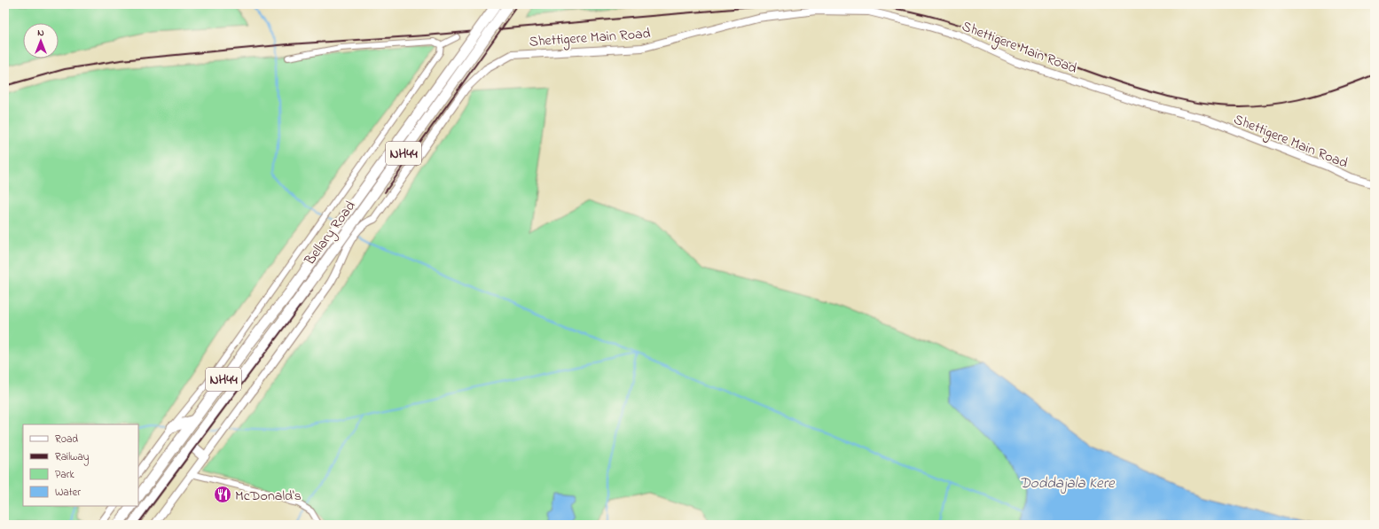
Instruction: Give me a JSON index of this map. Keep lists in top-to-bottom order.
{
  "streets": {
    "highway": ["NH44", "Bellary Road"],
    "main road": ["Shettigere Main Road"]
  },
  "crossings": [
    ["NH44", "Bellary Road"]
  ],
  "water": ["Doddajala Kere"],
  "places": {
    "restaurant": ["McDonald's"]
  },
  "legend": [
    "Road",
    "Railway",
    "Park",
    "Water"
  ],
  "north": "top"
}
